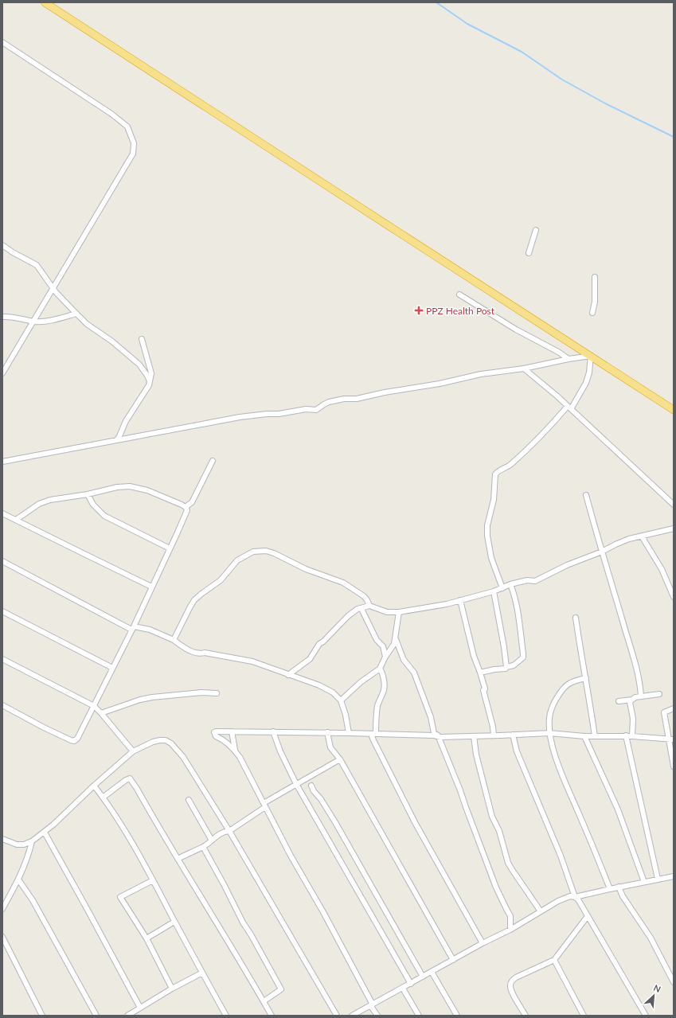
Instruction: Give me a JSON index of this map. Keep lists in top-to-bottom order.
{
  "places": {
    "health": ["PPZ Health Post"]
  },
  "north": "top right"
}
